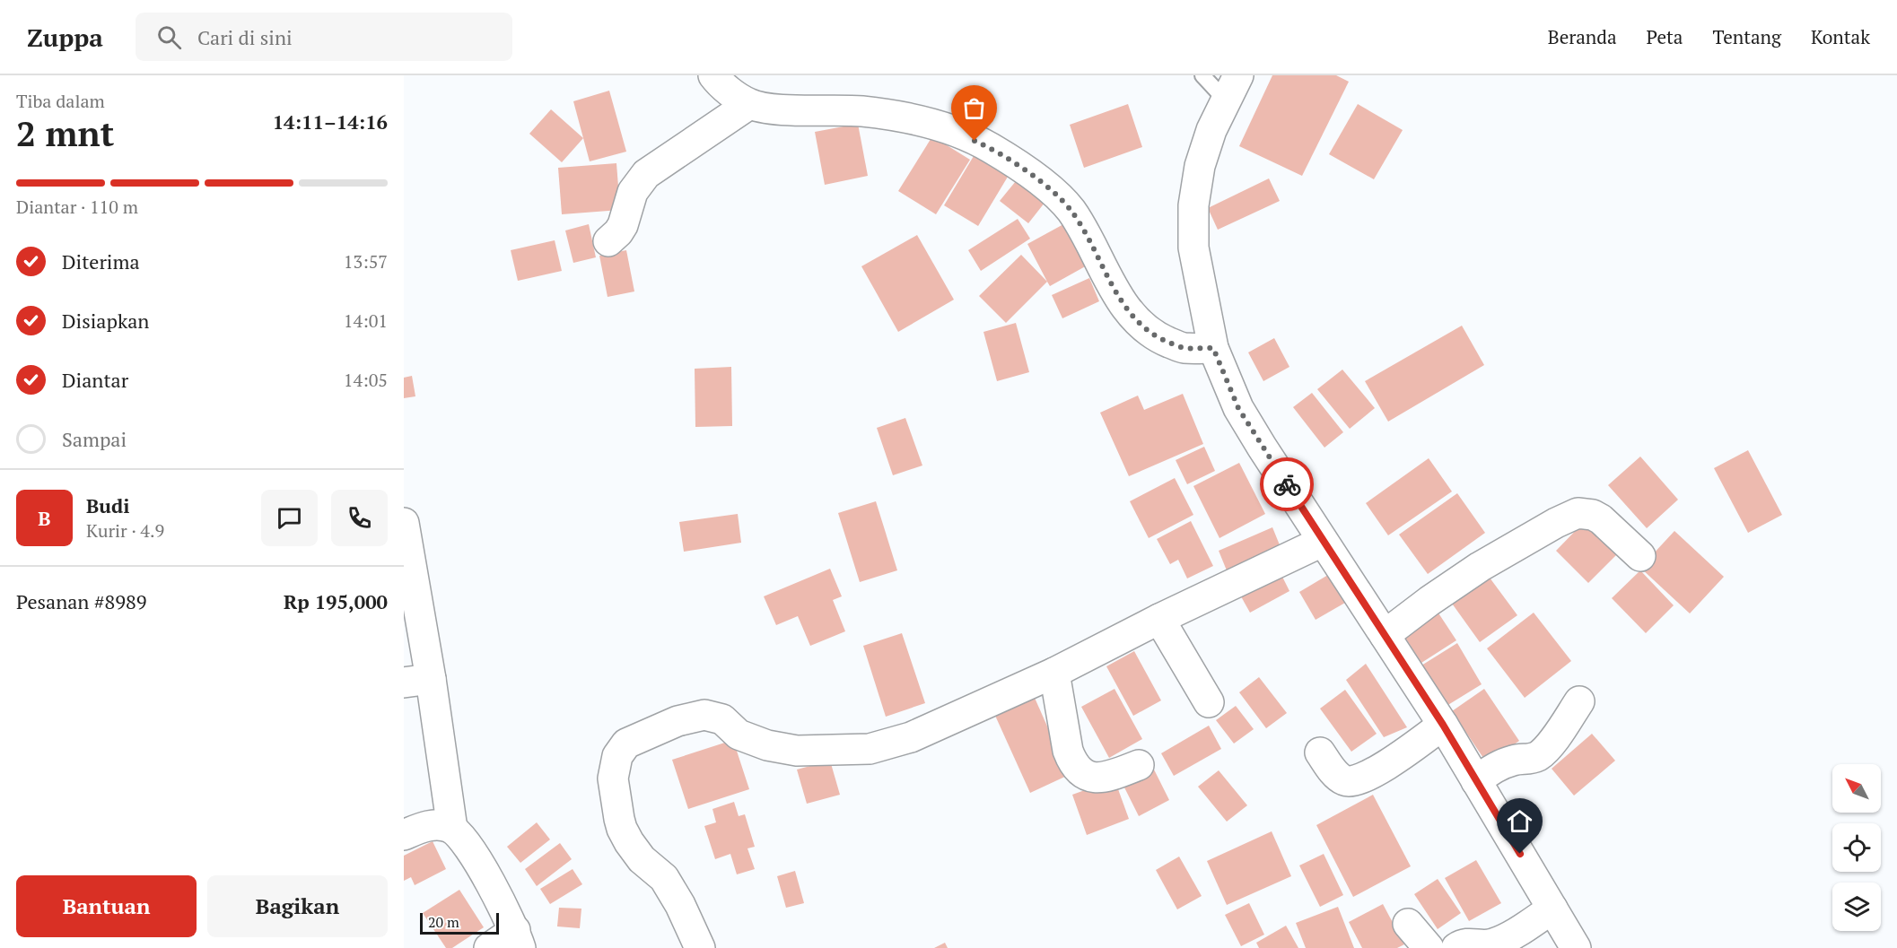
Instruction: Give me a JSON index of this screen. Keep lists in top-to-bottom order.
{
  "scale_bar": "20 m",
  "north": "top left",
  "page": {
    "header": "Zuppa",
    "search": "Cari di sini",
    "nav": [
      "Beranda",
      "Peta",
      "Tentang",
      "Kontak"
    ],
    "heading": ["2 mnt", "Tiba dalam", "14:11–14:16"],
    "panel": [
      "Budi",
      "Kurir · 4.9",
      "Pesanan #8989",
      "Rp 195,000"
    ],
    "bar": "Diantar · 110 m",
    "list": [
      ["Diterima", "13:57"],
      ["Disiapkan", "14:01"],
      ["Diantar", "14:05"],
      "Sampai"
    ],
    "round": "B",
    "buttons": ["Bantuan", "Bagikan"],
    "scale": "20 m"
  }
}
